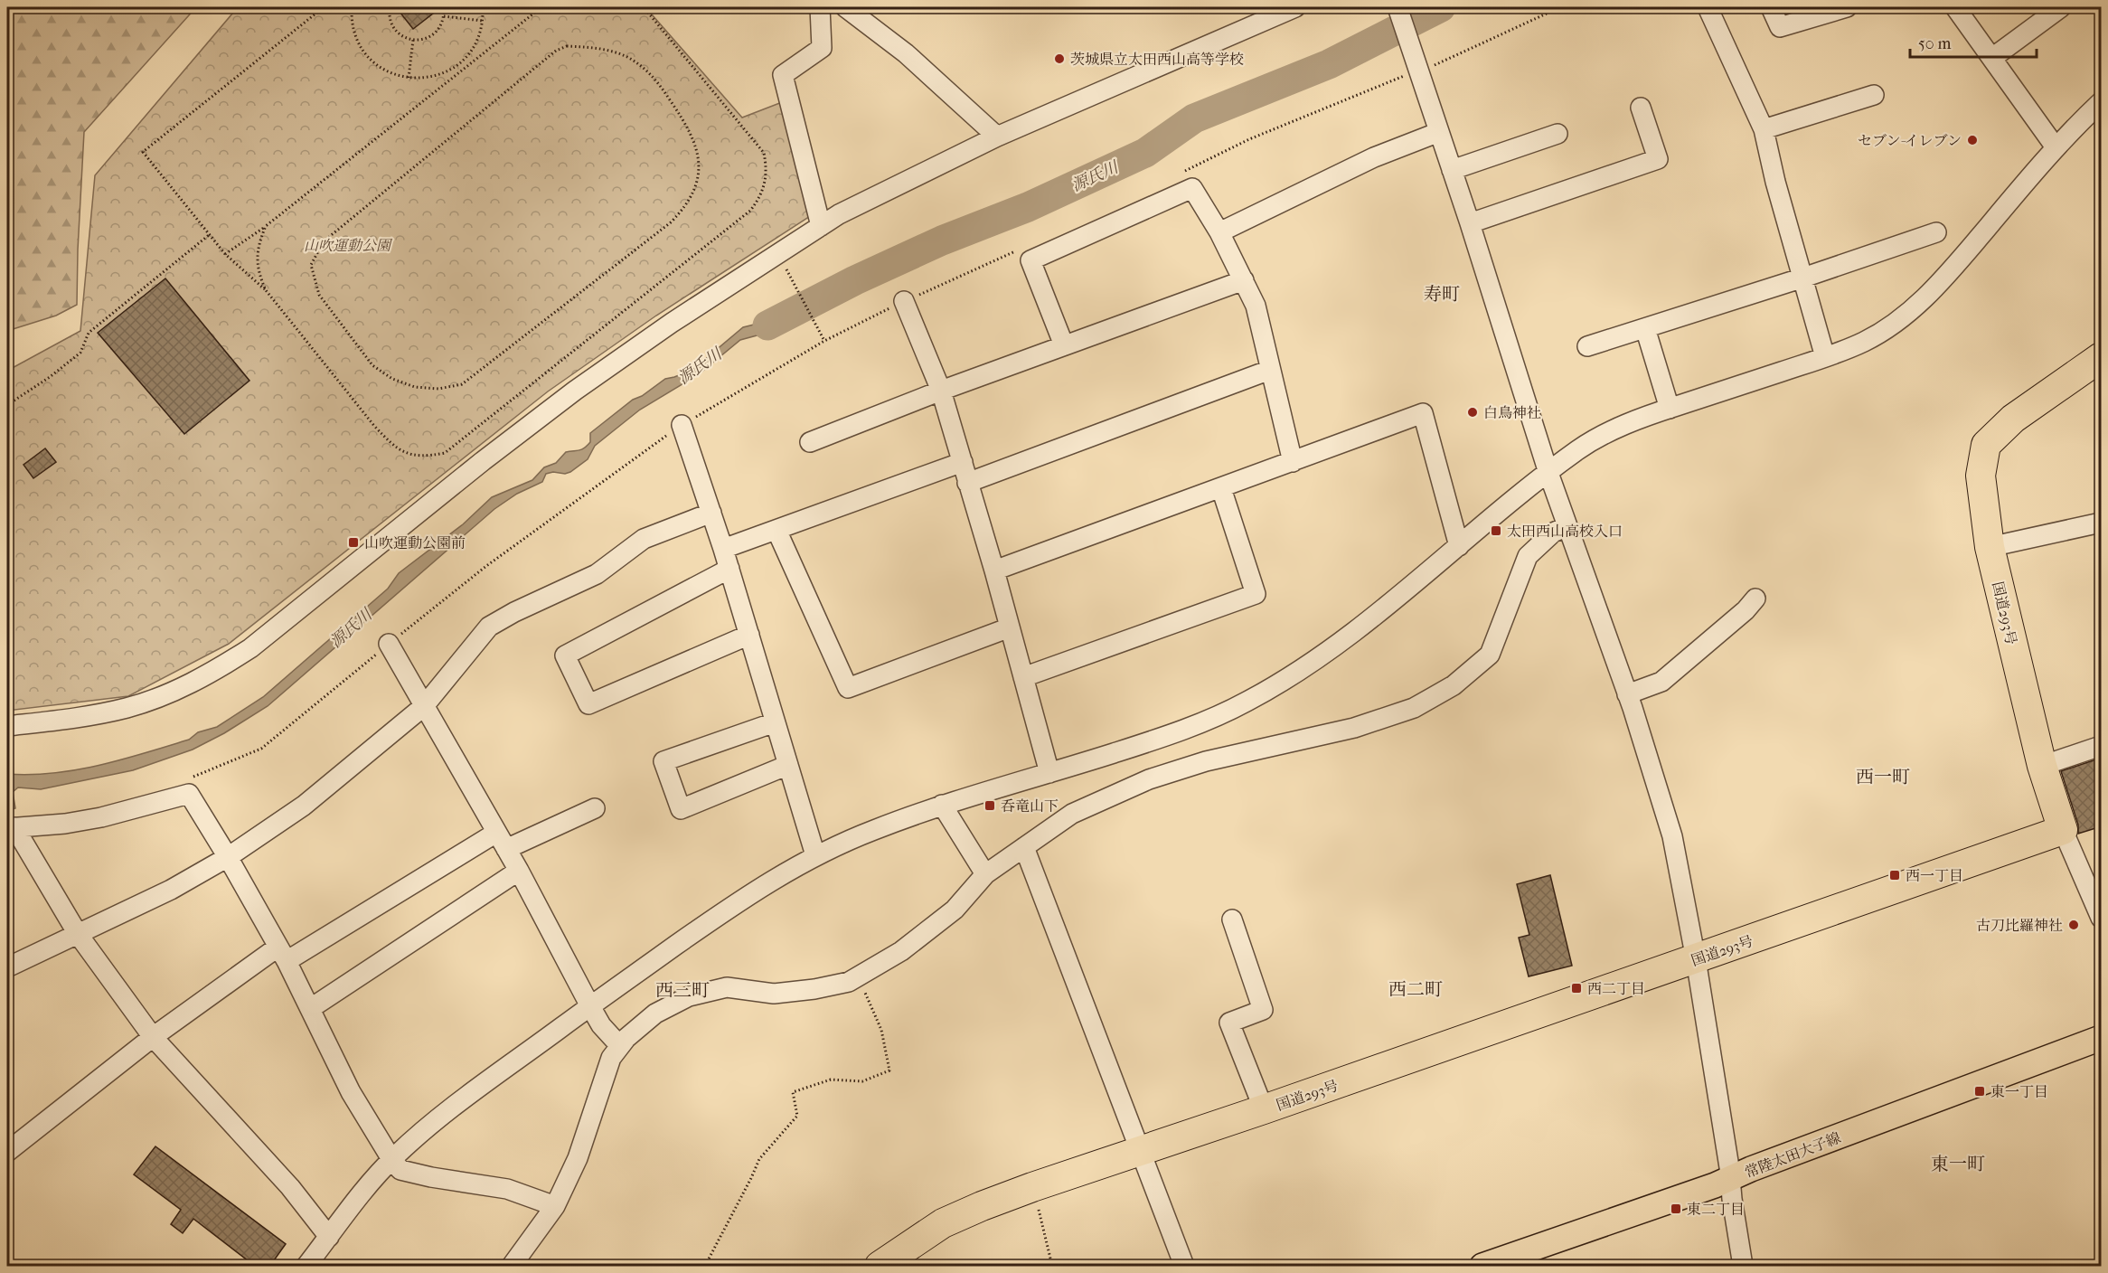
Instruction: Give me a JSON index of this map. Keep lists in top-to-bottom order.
{
  "streets": {
    "highway": ["国道293号"],
    "main road": ["常陸太田大子線"]
  },
  "districts": [
    "寿町",
    "西一町",
    "西二町",
    "西三町",
    "東一町"
  ],
  "water": ["源氏川"],
  "parks": ["山吹運動公園"],
  "places": {
    "other": [
      "茨城県立太田西山高等学校",
      "セブン-イレブン",
      "白鳥神社",
      "古刀比羅神社"
    ],
    "transit": [
      "太田西山高校入口",
      "山吹運動公園前",
      "呑竜山下",
      "西一丁目",
      "西二丁目",
      "東一丁目",
      "東二丁目"
    ]
  },
  "scale_bar": "50 m"
}
